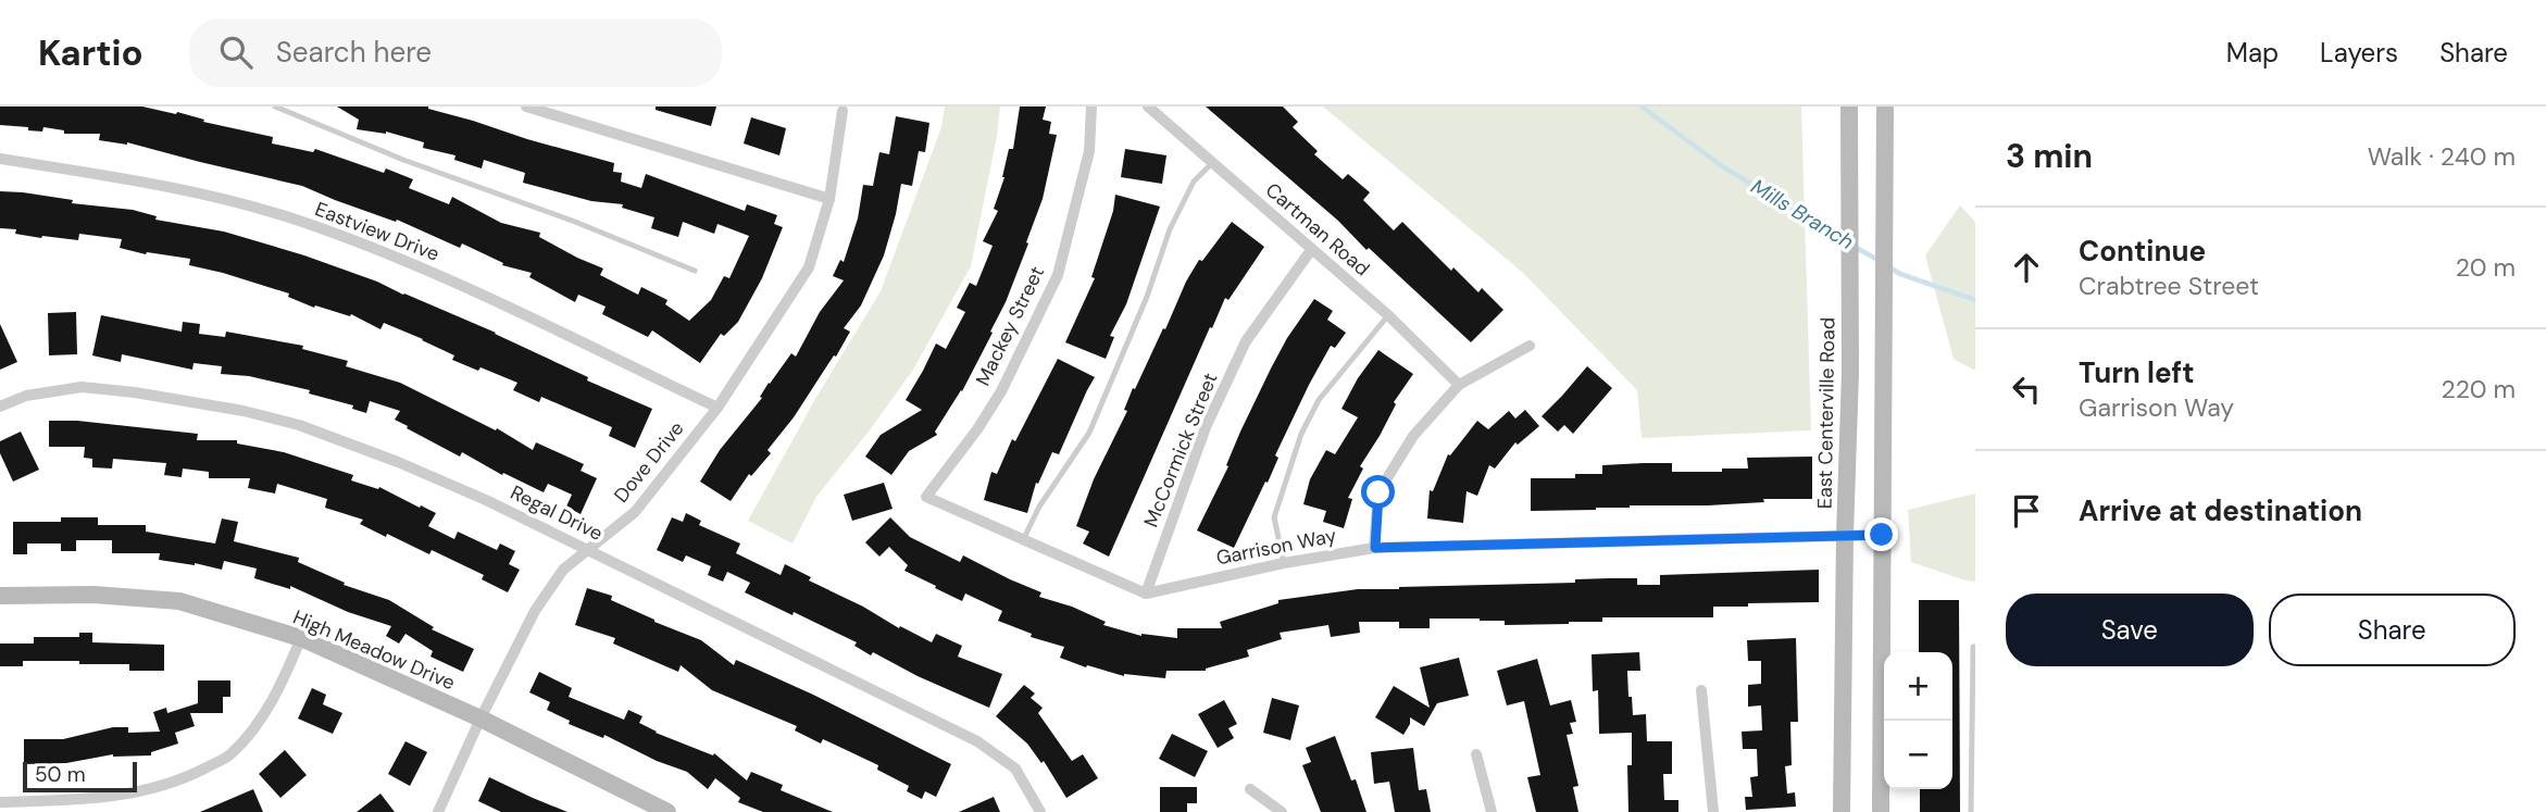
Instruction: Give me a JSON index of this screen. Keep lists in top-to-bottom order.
{
  "streets": {
    "main road": ["East Centerville Road", "High Meadow Drive"],
    "street": [
      "Cartman Road",
      "Eastview Drive",
      "Mackey Street",
      "McCormick Street",
      "Dove Drive",
      "Regal Drive",
      "Garrison Way"
    ]
  },
  "crossings": [
    ["Cartman Road", "McCormick Street"],
    ["Eastview Drive", "Dove Drive"],
    ["East Centerville Road", "Garrison Way"],
    ["McCormick Street", "Garrison Way"],
    ["Dove Drive", "Regal Drive"],
    ["Dove Drive", "High Meadow Drive"]
  ],
  "water": ["Mills Branch"],
  "scale_bar": "50 m",
  "page": {
    "header": "Kartio",
    "search": "Search here",
    "nav": ["Map", "Layers", "Share"],
    "heading": ["3 min", "Walk · 240 m"],
    "list": [
      ["Continue", "Crabtree Street", "20 m"],
      ["Turn left", "Garrison Way", "220 m"],
      "Arrive at destination"
    ],
    "buttons": ["Save", "Share"],
    "map_buttons": ["+", "−"],
    "scale": "50 m"
  }
}
